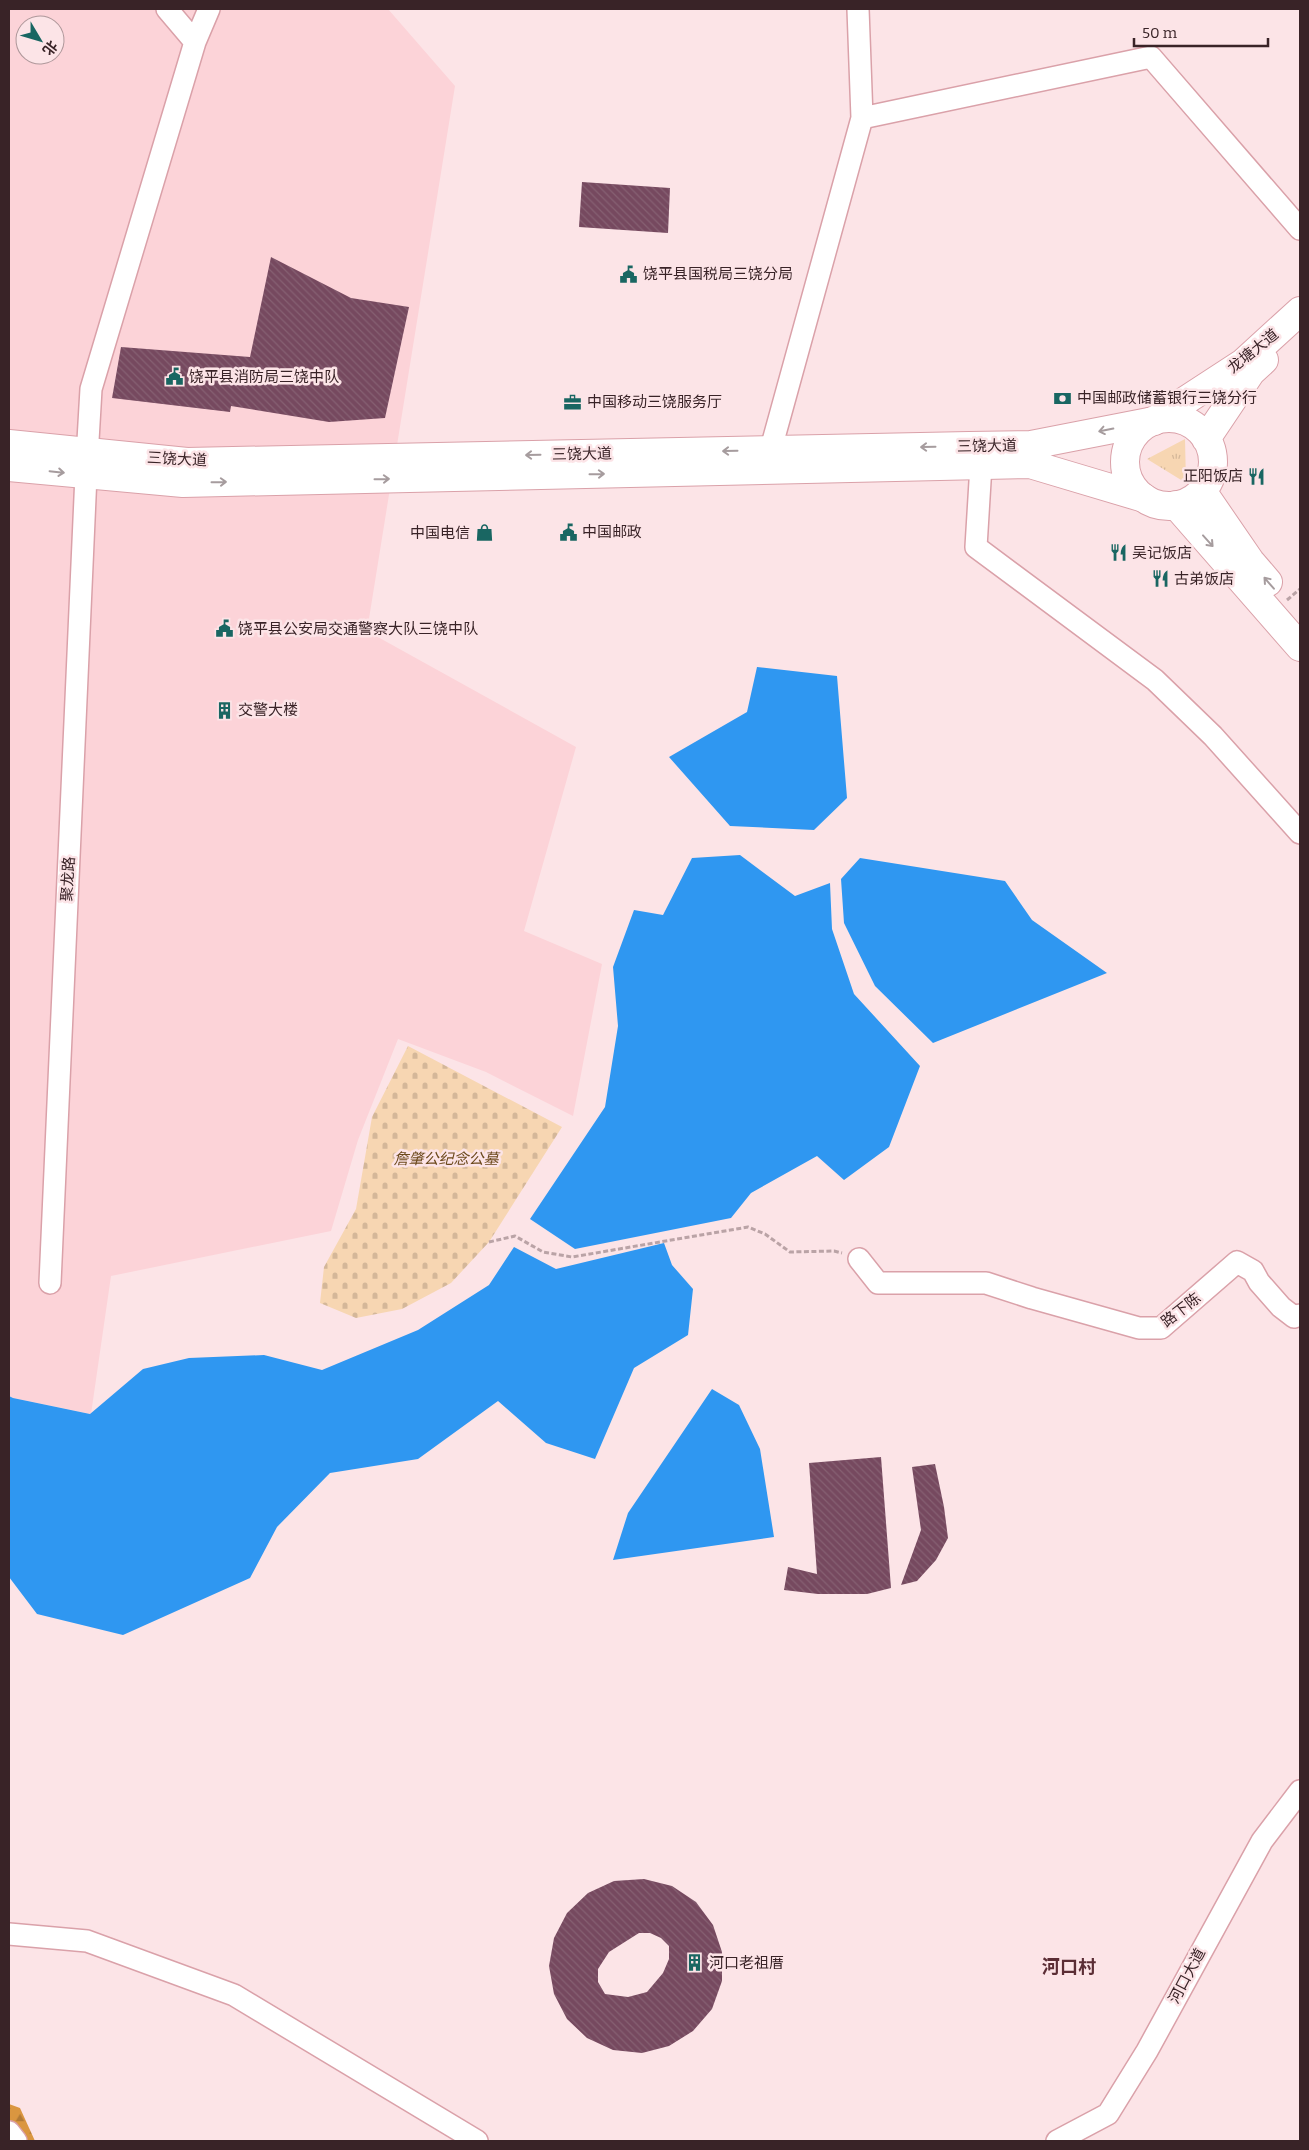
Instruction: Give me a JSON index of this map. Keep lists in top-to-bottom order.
{
  "streets": {
    "main road": ["龙塘大道", "三饶大道"],
    "street": ["聚龙路", "路下陈", "河口大道"]
  },
  "crossings": [
    ["龙塘大道", "三饶大道"],
    ["三饶大道", "聚龙路"]
  ],
  "districts": ["河口村"],
  "parks": ["詹肇公纪念公墓"],
  "places": {
    "public building": [
      "饶平县国税局三饶分局",
      "饶平县消防局三饶中队",
      "中国邮政",
      "饶平县公安局交通警察大队三饶中队"
    ],
    "bank": ["中国邮政储蓄银行三饶分行"],
    "office": ["中国移动三饶服务厅"],
    "restaurant": ["正阳饭店", "吴记饭店", "古弟饭店"],
    "shop": ["中国电信"],
    "building": ["交警大楼", "河口老祖厝"]
  },
  "scale_bar": "50 m",
  "north": "bottom right"
}
